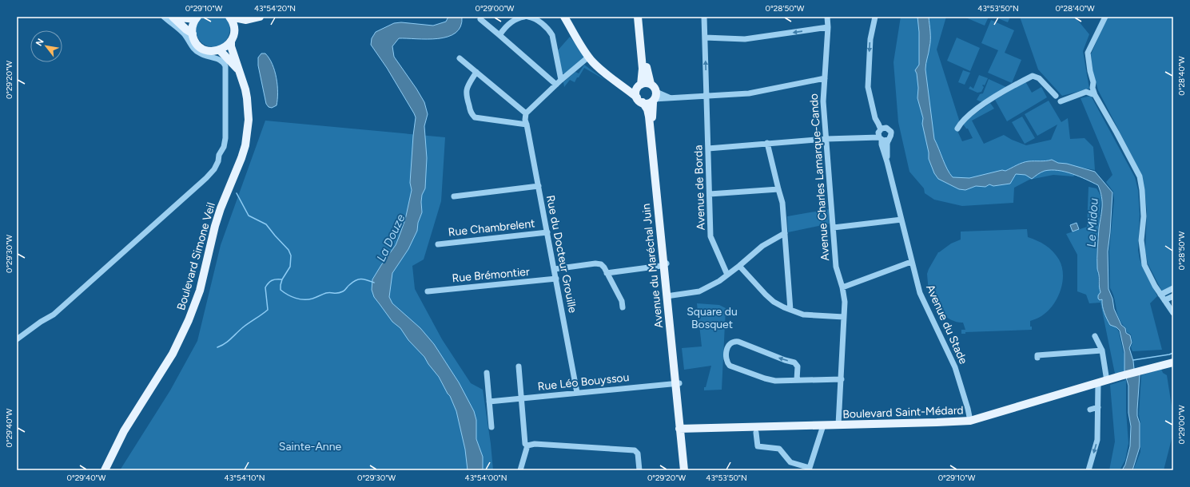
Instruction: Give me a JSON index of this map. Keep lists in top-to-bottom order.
{
  "streets": {
    "main road": ["Boulevard Simone Veil", "Avenue du Maréchal Juin", "Boulevard Saint-Médard"],
    "street": [
      "Avenue Charles Lamarque-Cando",
      "Avenue de Borda",
      "Rue Chambrelent",
      "Rue du Docteur Grouille",
      "Rue Brémontier",
      "Avenue du Stade",
      "Rue Léo Bouyssou"
    ]
  },
  "crossings": [
    ["Avenue Charles Lamarque-Cando", "Boulevard Saint-Médard"],
    ["Rue Chambrelent", "Rue du Docteur Grouille"],
    ["Rue du Docteur Grouille", "Rue Brémontier"],
    ["Rue du Docteur Grouille", "Rue Léo Bouyssou"],
    ["Avenue du Maréchal Juin", "Rue Léo Bouyssou"],
    ["Avenue du Maréchal Juin", "Boulevard Saint-Médard"],
    ["Avenue du Stade", "Boulevard Saint-Médard"]
  ],
  "water": ["Le Midou", "La Douze"],
  "parks": ["Square du Bosquet", "Sainte-Anne"],
  "north": "top left",
  "coordinates": [
    "0°29'10\"W",
    "43°54'20\"N",
    "0°29'00\"W",
    "0°28'50\"W",
    "43°53'50\"N",
    "0°28'40\"W",
    "0°29'20\"W",
    "0°29'30\"W",
    "0°29'40\"W",
    "43°54'10\"N",
    "43°54'00\"N"
  ]
}
